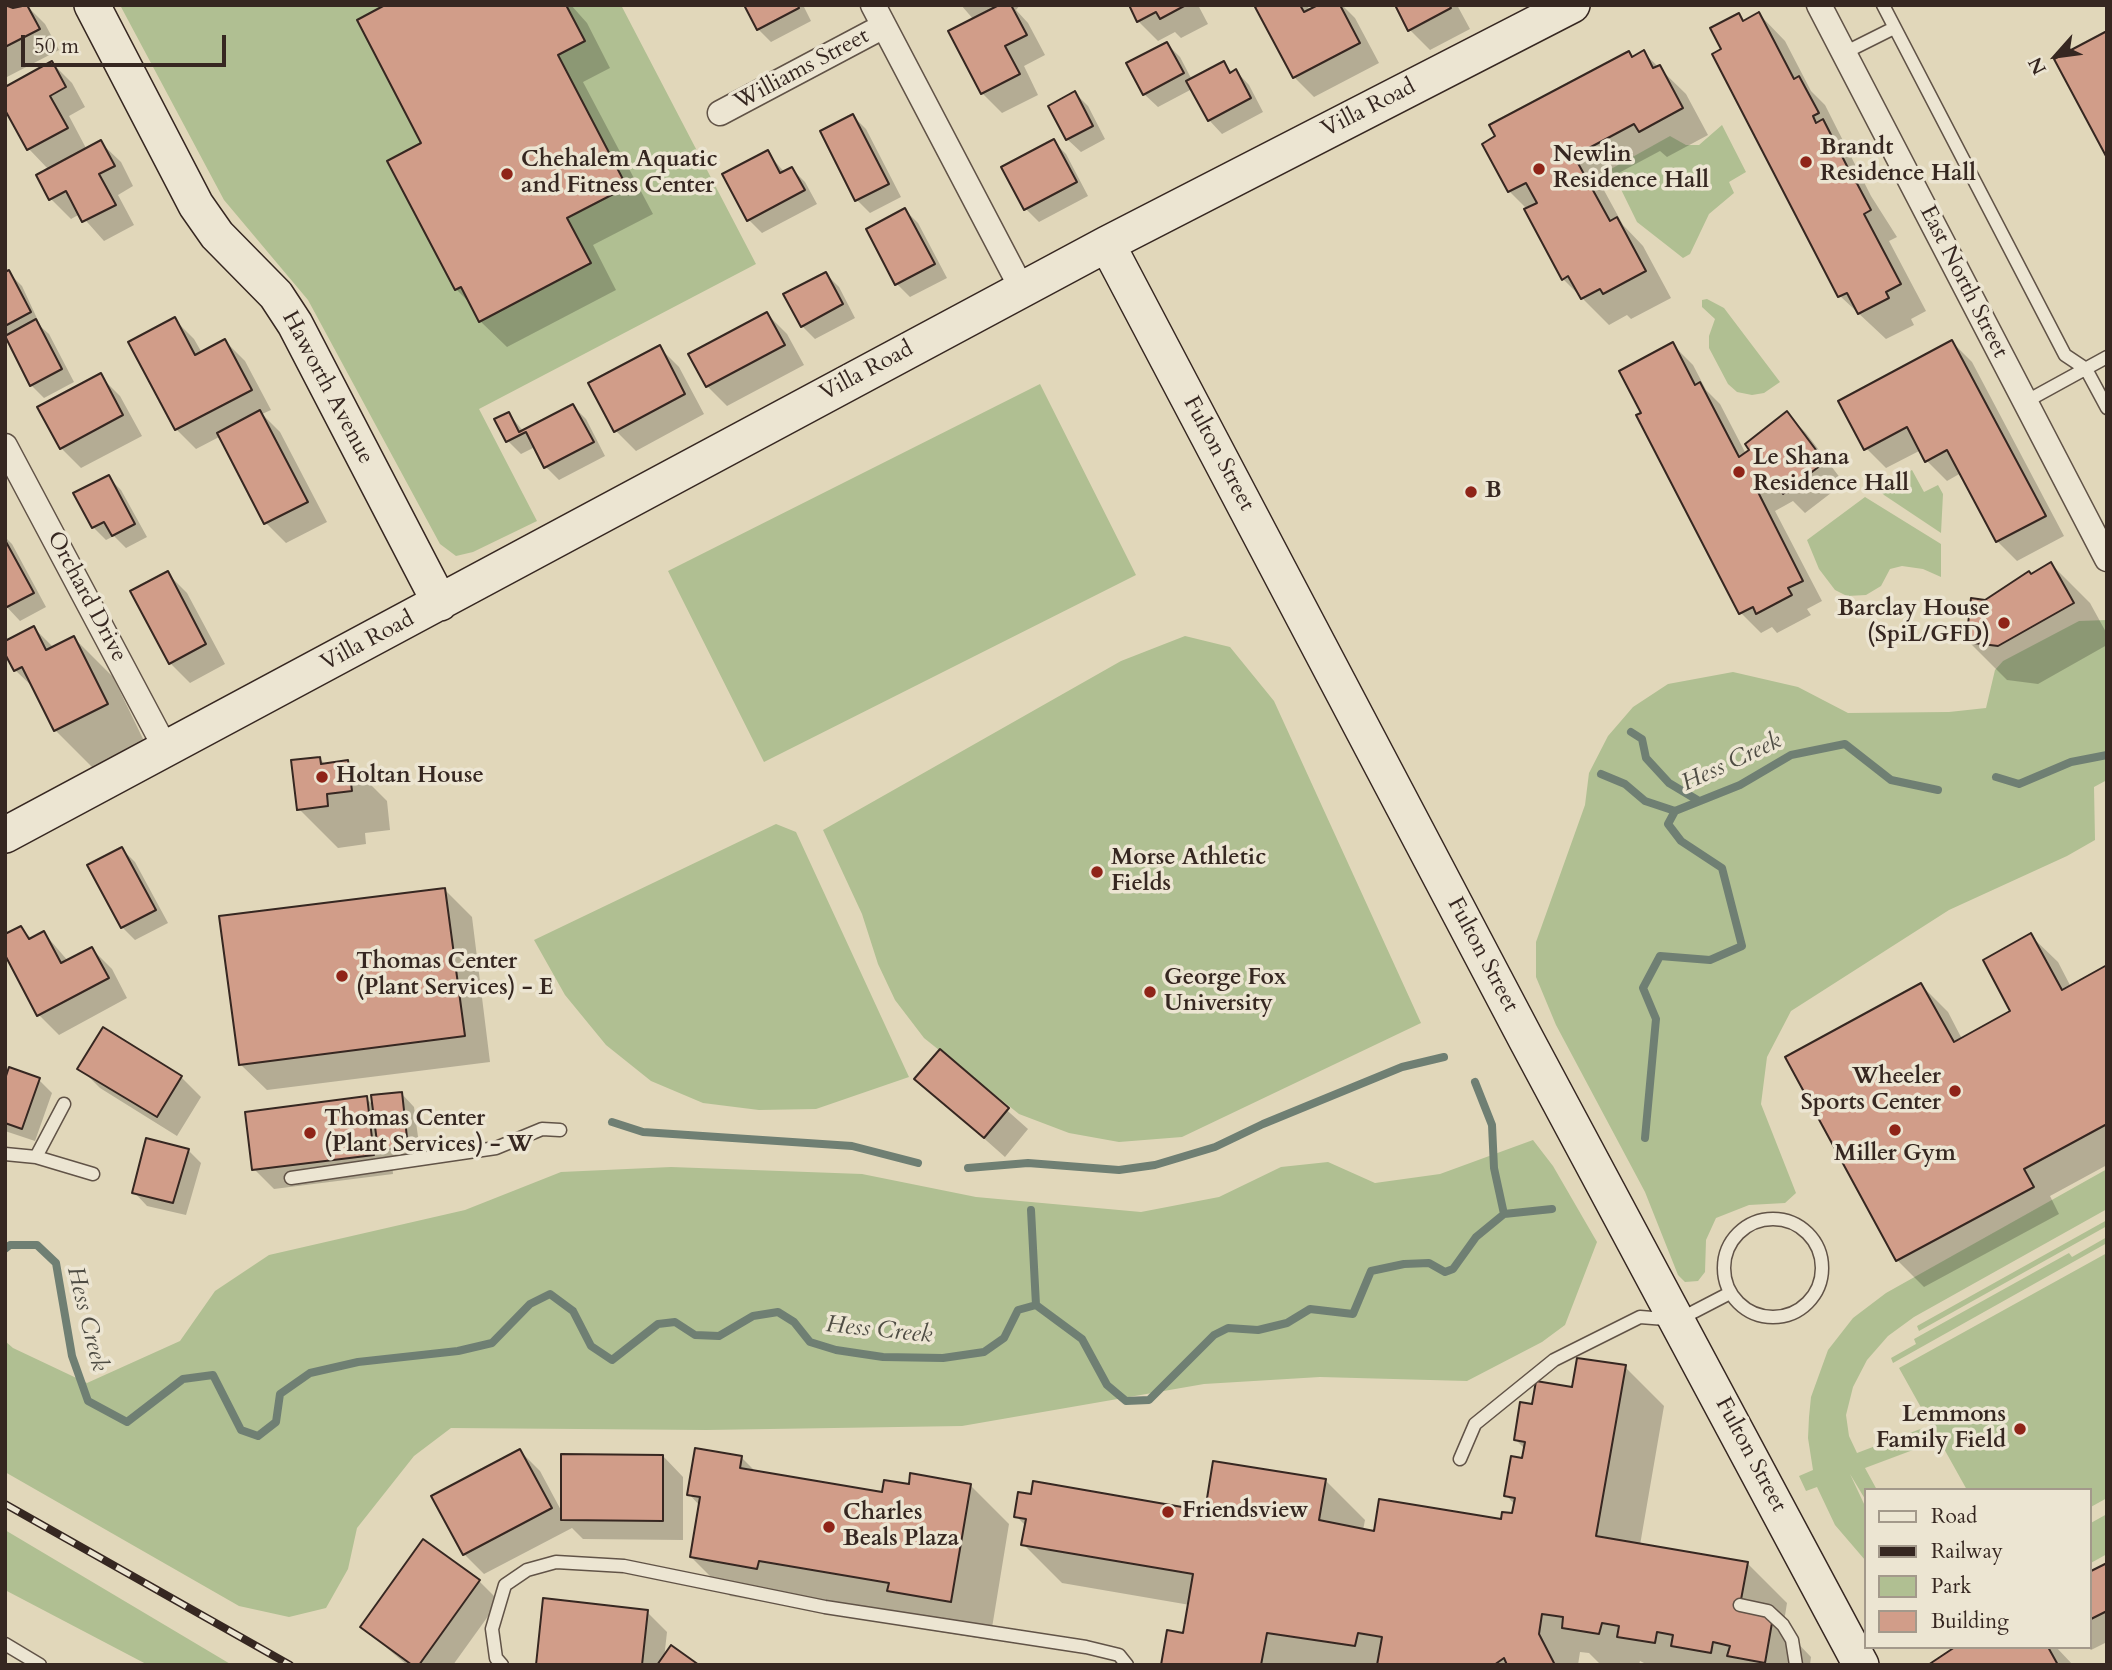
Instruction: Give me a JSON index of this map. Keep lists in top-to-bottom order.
{
  "streets": {
    "street": [
      "Williams Street",
      "Villa Road",
      "East North Street",
      "Haworth Avenue",
      "Fulton Street",
      "Orchard Drive"
    ]
  },
  "crossings": [
    ["Villa Road", "Haworth Avenue"],
    ["Villa Road", "Fulton Street"],
    ["Villa Road", "Orchard Drive"]
  ],
  "water": ["Hess Creek"],
  "places": [
    "Brandt Residence Hall",
    "Newlin Residence Hall",
    "Chehalem Aquatic and Fitness Center",
    "Le Shana Residence Hall",
    "B",
    "Barclay House (SpiL/GFD)",
    "Holtan House",
    "Morse Athletic Fields",
    "Thomas Center (Plant Services) - E",
    "George Fox University",
    "Wheeler Sports Center",
    "Miller Gym",
    "Thomas Center (Plant Services) - W",
    "Lemmons Family Field",
    "Friendsview",
    "Charles Beals Plaza"
  ],
  "legend": [
    "Road",
    "Railway",
    "Park",
    "Building"
  ],
  "scale_bar": "50 m",
  "north": "bottom left"
}
